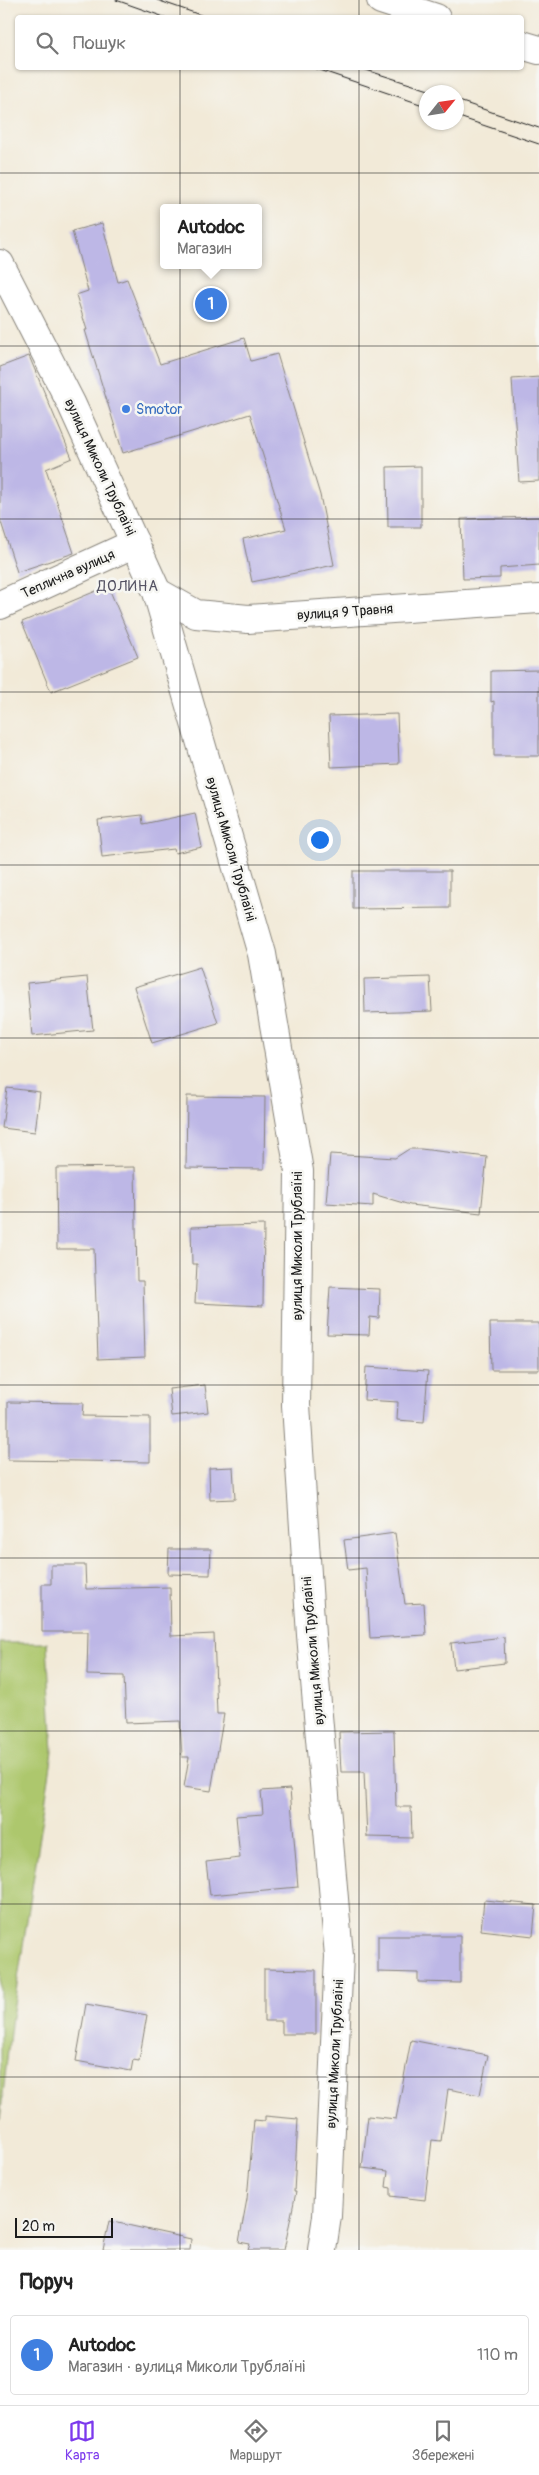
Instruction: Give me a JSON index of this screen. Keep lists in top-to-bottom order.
{
  "streets": {
    "street": ["вулиця Миколи Трублаїні", "Теплична вулиця", "вулиця 9 Травня"]
  },
  "crossings": [
    ["вулиця Миколи Трублаїні", "Теплична вулиця"],
    ["вулиця Миколи Трублаїні", "вулиця 9 Травня"]
  ],
  "districts": ["ДОЛИНА"],
  "places": ["Smotor"],
  "scale_bar": "20 m",
  "north": "top right",
  "page": {
    "search": "Пошук",
    "popup": ["Autodoc", "Магазин"],
    "pins": "1",
    "scale": "20 m",
    "heading": "Поруч",
    "list": [
      {
        "mark": "1",
        "name": "Autodoc",
        "note": "Магазин · вулиця Миколи Трублаїні",
        "value": "110 m"
      }
    ],
    "nav": ["Карта", "Маршрут", "Збережені"]
  }
}
